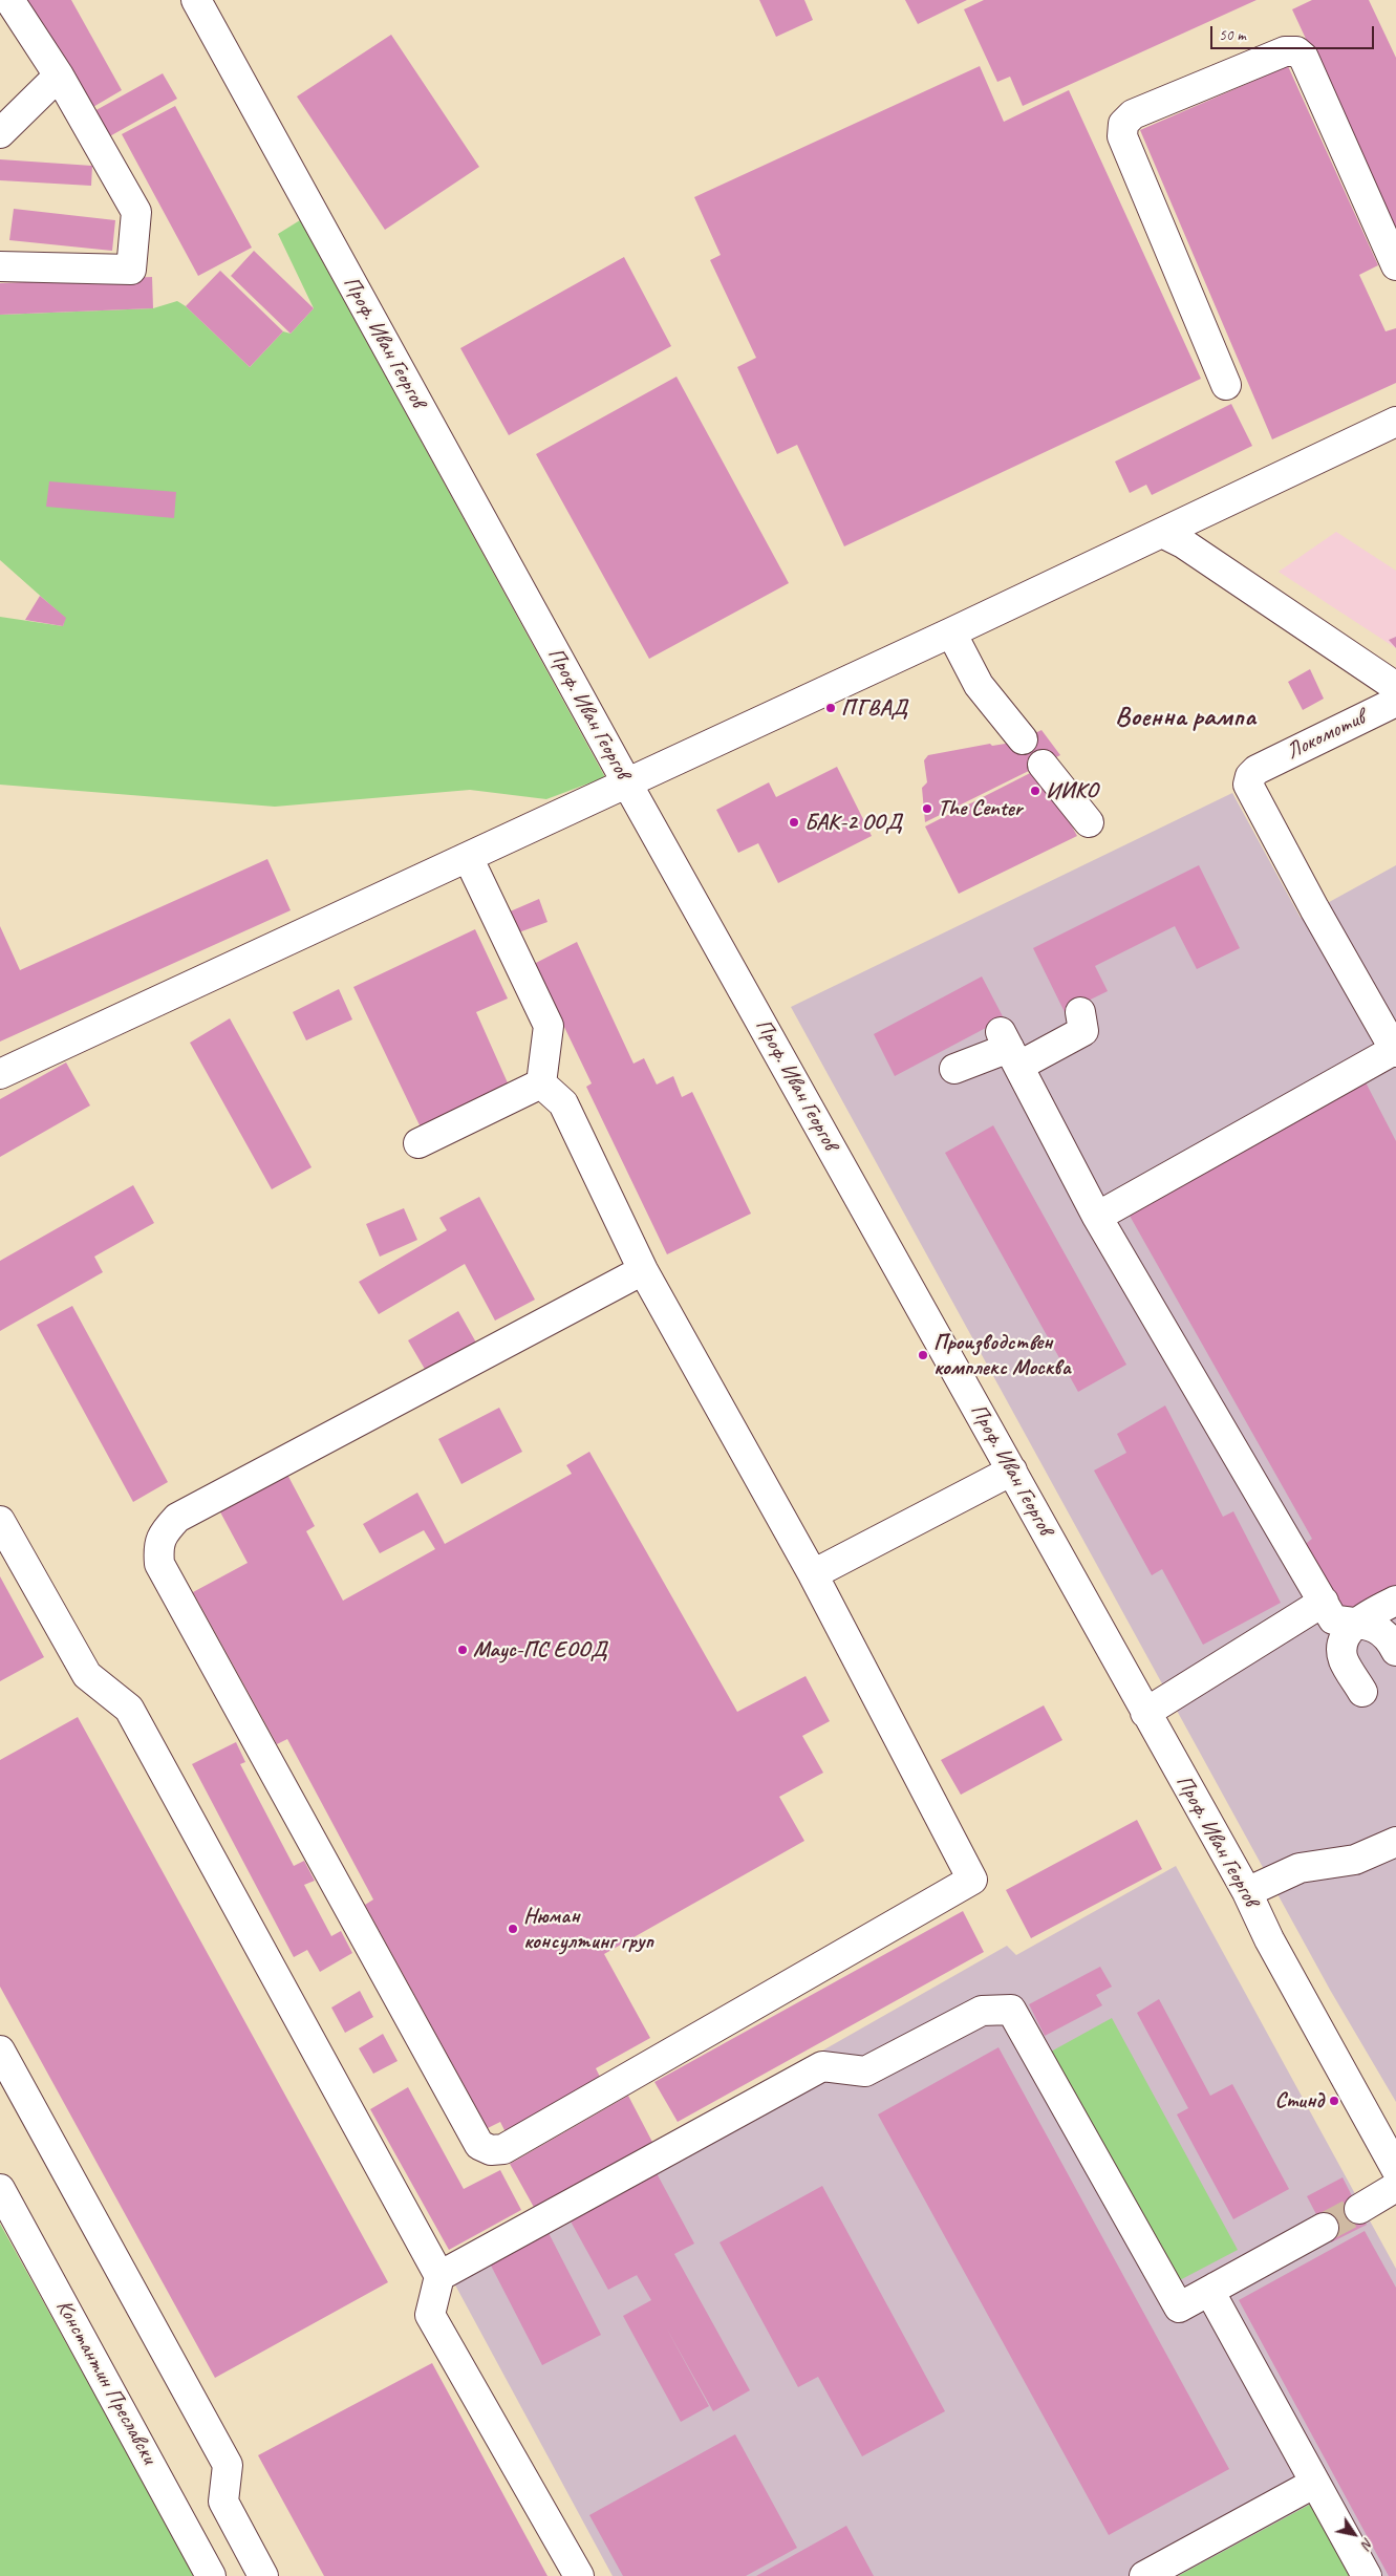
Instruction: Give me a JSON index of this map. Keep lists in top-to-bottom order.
{
  "streets": {
    "street": ["Проф. Иван Георгов", "Локомотив", "Константин Преславски"]
  },
  "districts": ["Военна рампа"],
  "places": [
    "ПГВАД",
    "ИИКО",
    "The Center",
    "БАК-2 ООД",
    "Производствен комплекс Москва",
    "Маус-ПС ЕООД",
    "Нюман консултинг груп",
    "Стинд"
  ],
  "scale_bar": "50 m",
  "north": "bottom right"
}
